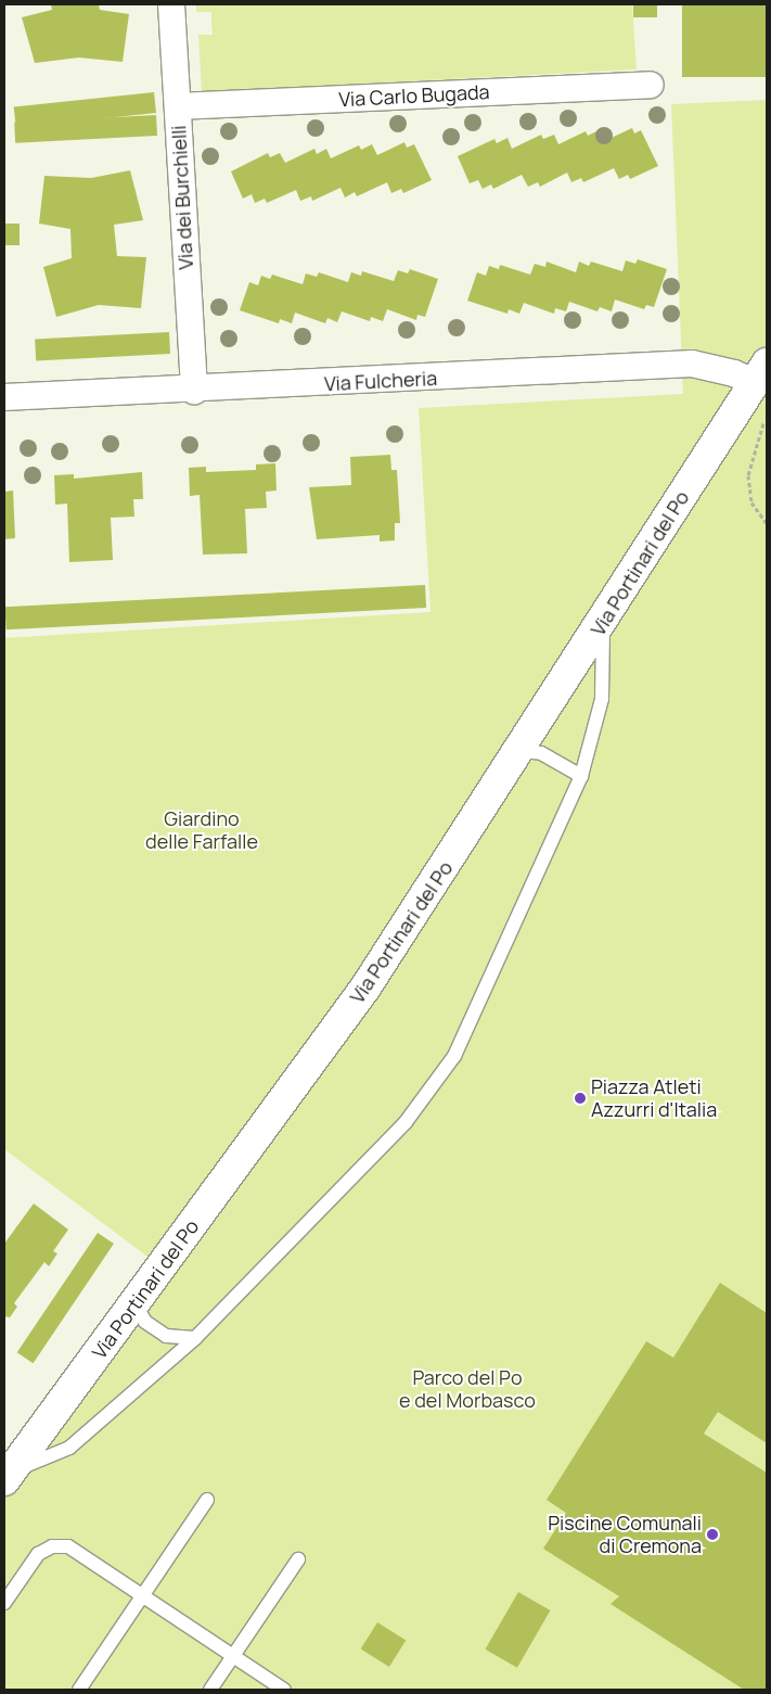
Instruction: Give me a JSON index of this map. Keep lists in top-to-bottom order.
{
  "streets": {
    "street": [
      "Via Carlo Bugada",
      "Via dei Burchielli",
      "Via Fulcheria",
      "Via Portinari del Po"
    ]
  },
  "crossings": [
    ["Via Carlo Bugada", "Via dei Burchielli"],
    ["Via dei Burchielli", "Via Fulcheria"],
    ["Via Fulcheria", "Via Portinari del Po"]
  ],
  "parks": ["Giardino delle Farfalle", "Parco del Po e del Morbasco"],
  "places": ["Piazza Atleti Azzurri d'Italia", "Piscine Comunali di Cremona"]
}
